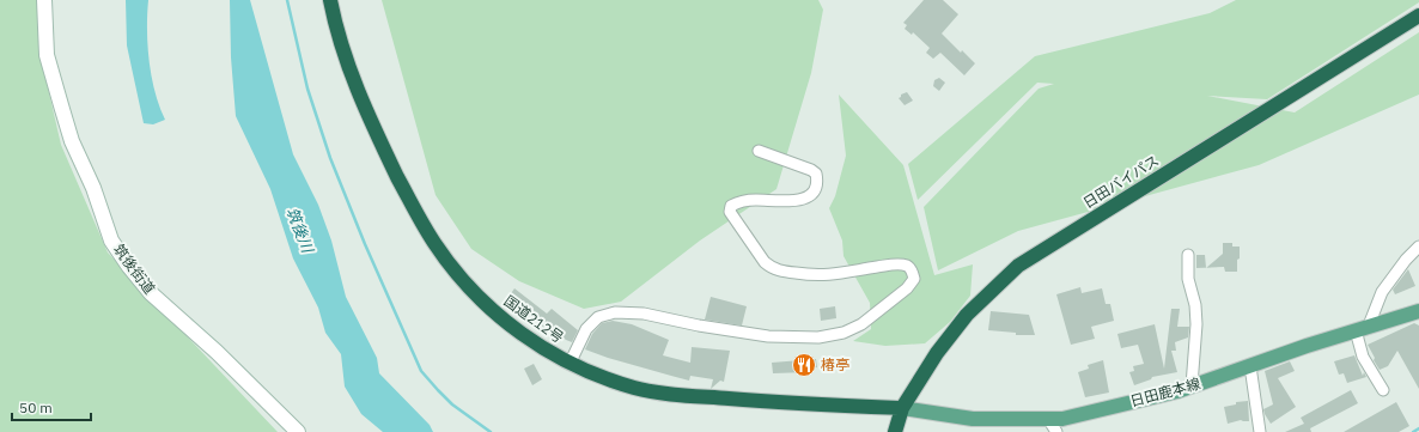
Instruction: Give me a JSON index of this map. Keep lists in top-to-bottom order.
{
  "streets": {
    "highway": ["日田バイパス", "国道212号"],
    "main road": ["日田鹿本線"],
    "street": ["筑後街道"]
  },
  "crossings": [
    ["日田バイパス", "国道212号"],
    ["日田バイパス", "日田鹿本線"],
    ["国道212号", "日田鹿本線"]
  ],
  "water": ["筑後川"],
  "places": {
    "restaurant": ["椿亭"]
  },
  "scale_bar": "50 m"
}
